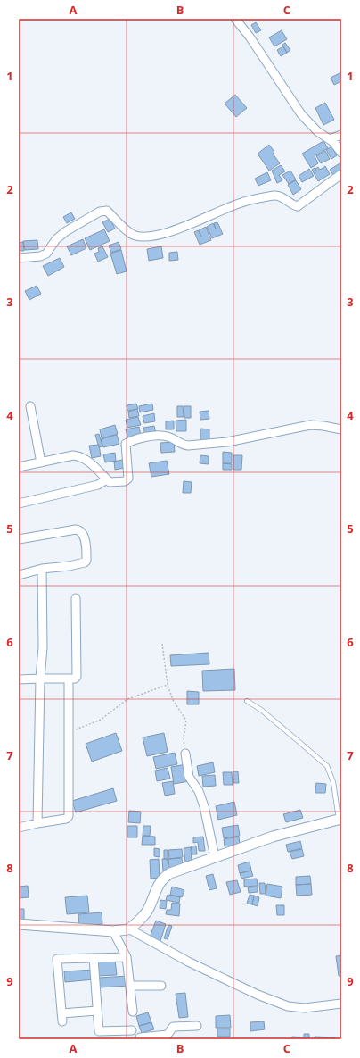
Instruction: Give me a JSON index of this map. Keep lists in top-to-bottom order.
{
  "grid": {
    "columns": ["A", "B", "C"],
    "rows": [
      "1",
      "2",
      "3",
      "4",
      "5",
      "6",
      "7",
      "8",
      "9"
    ]
  }
}
